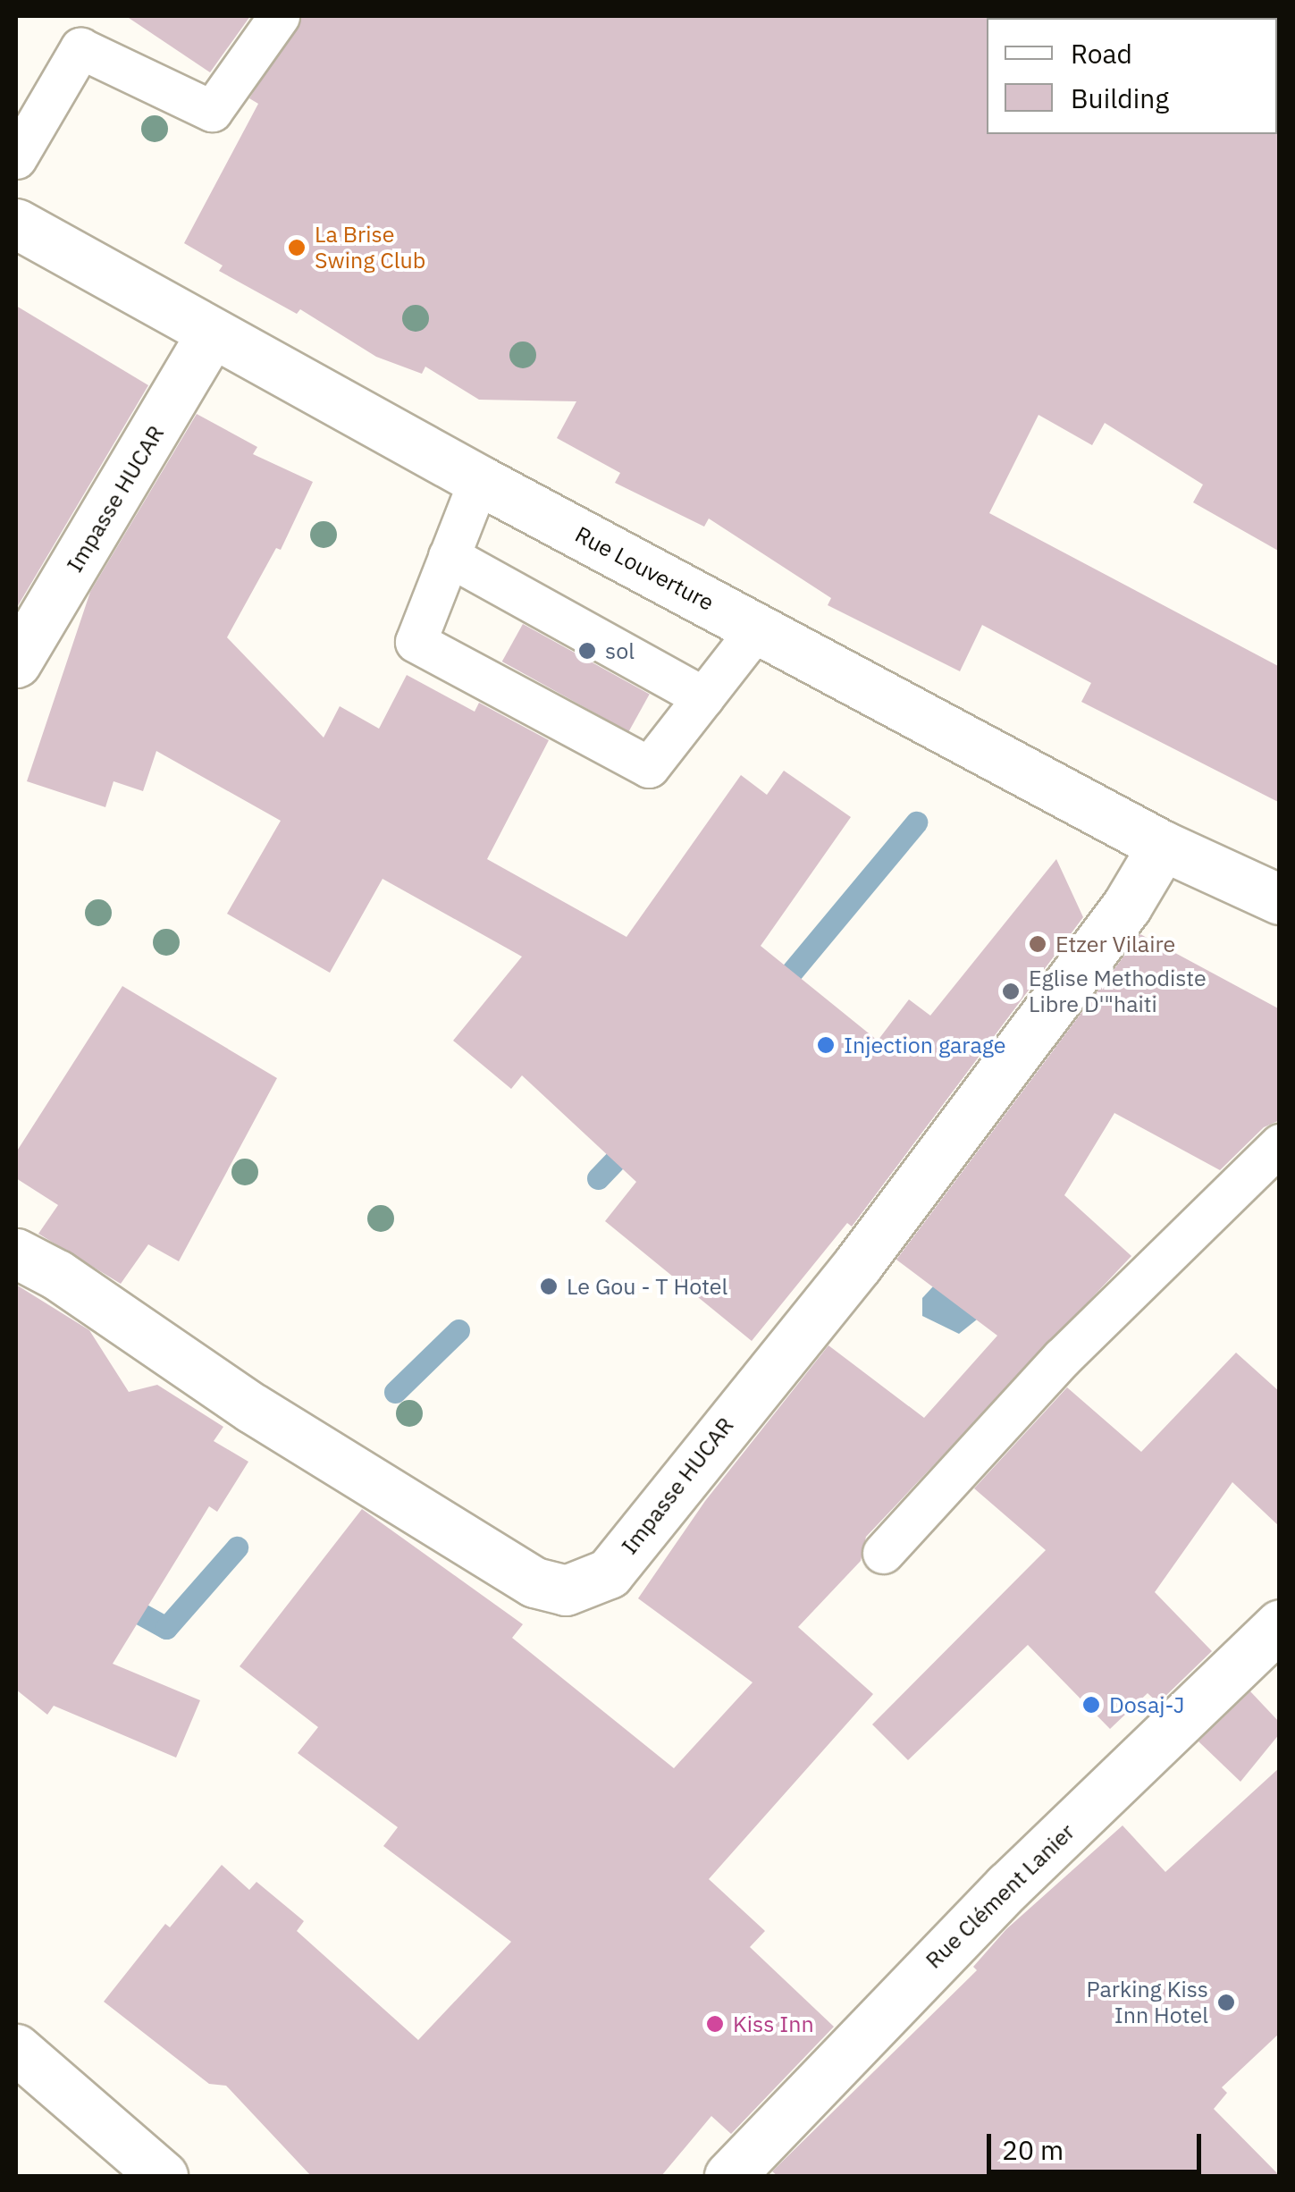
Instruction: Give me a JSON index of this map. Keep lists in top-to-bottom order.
{
  "streets": {
    "street": ["Impasse HUCAR", "Rue Louverture", "Rue Clément Lanier"]
  },
  "crossings": [
    ["Impasse HUCAR", "Rue Louverture"]
  ],
  "places": [
    "La Brise Swing Club",
    "sol",
    "Etzer Vilaire",
    "Eglise Methodiste Libre D'\"haiti",
    "Injection garage",
    "Le Gou - T Hotel",
    "Dosaj-J",
    "Parking Kiss Inn Hotel",
    "Kiss Inn"
  ],
  "legend": ["Road", "Building"],
  "scale_bar": "20 m"
}
